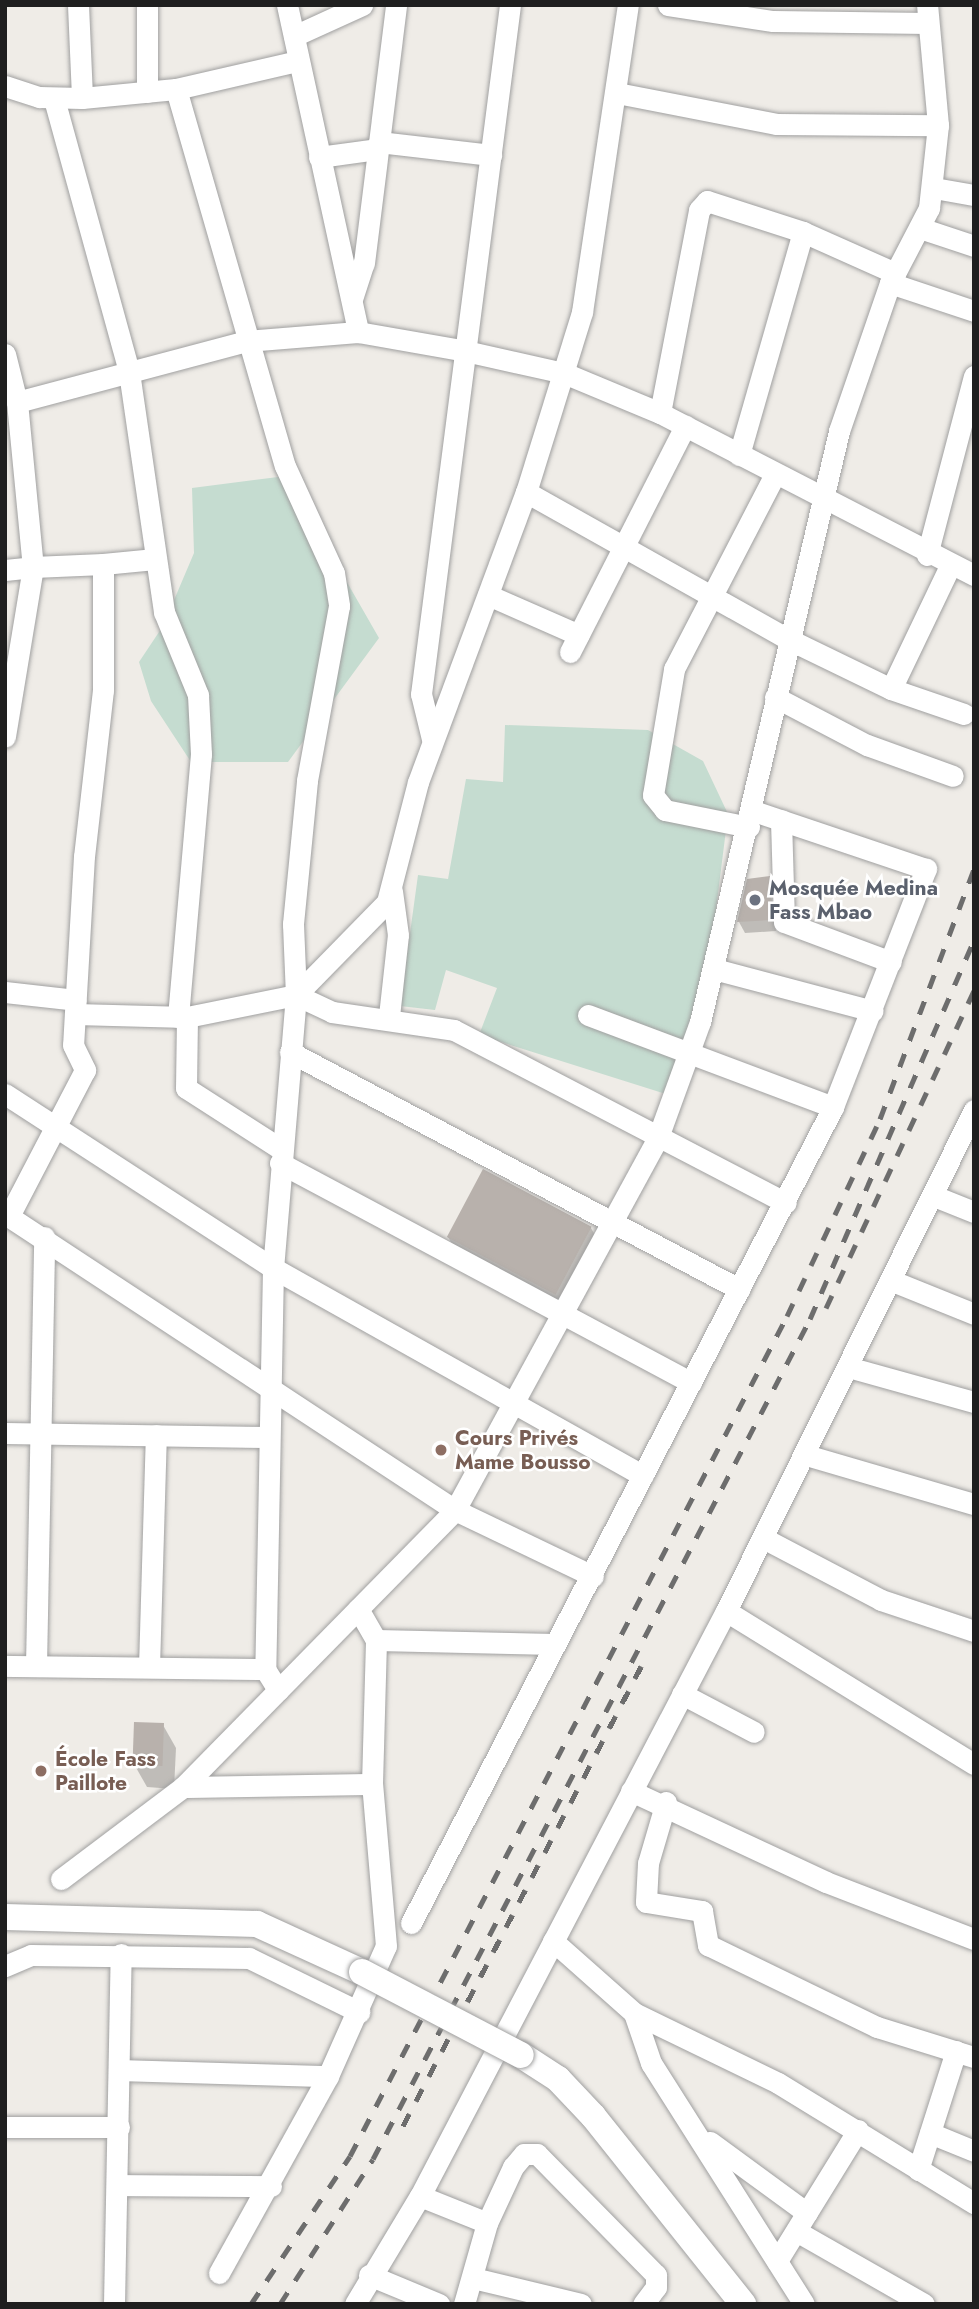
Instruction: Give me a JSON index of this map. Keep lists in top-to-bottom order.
{
  "places": ["Mosquée Medina Fass Mbao", "Cours Privés Mame Bousso", "École Fass Paillote"]
}
